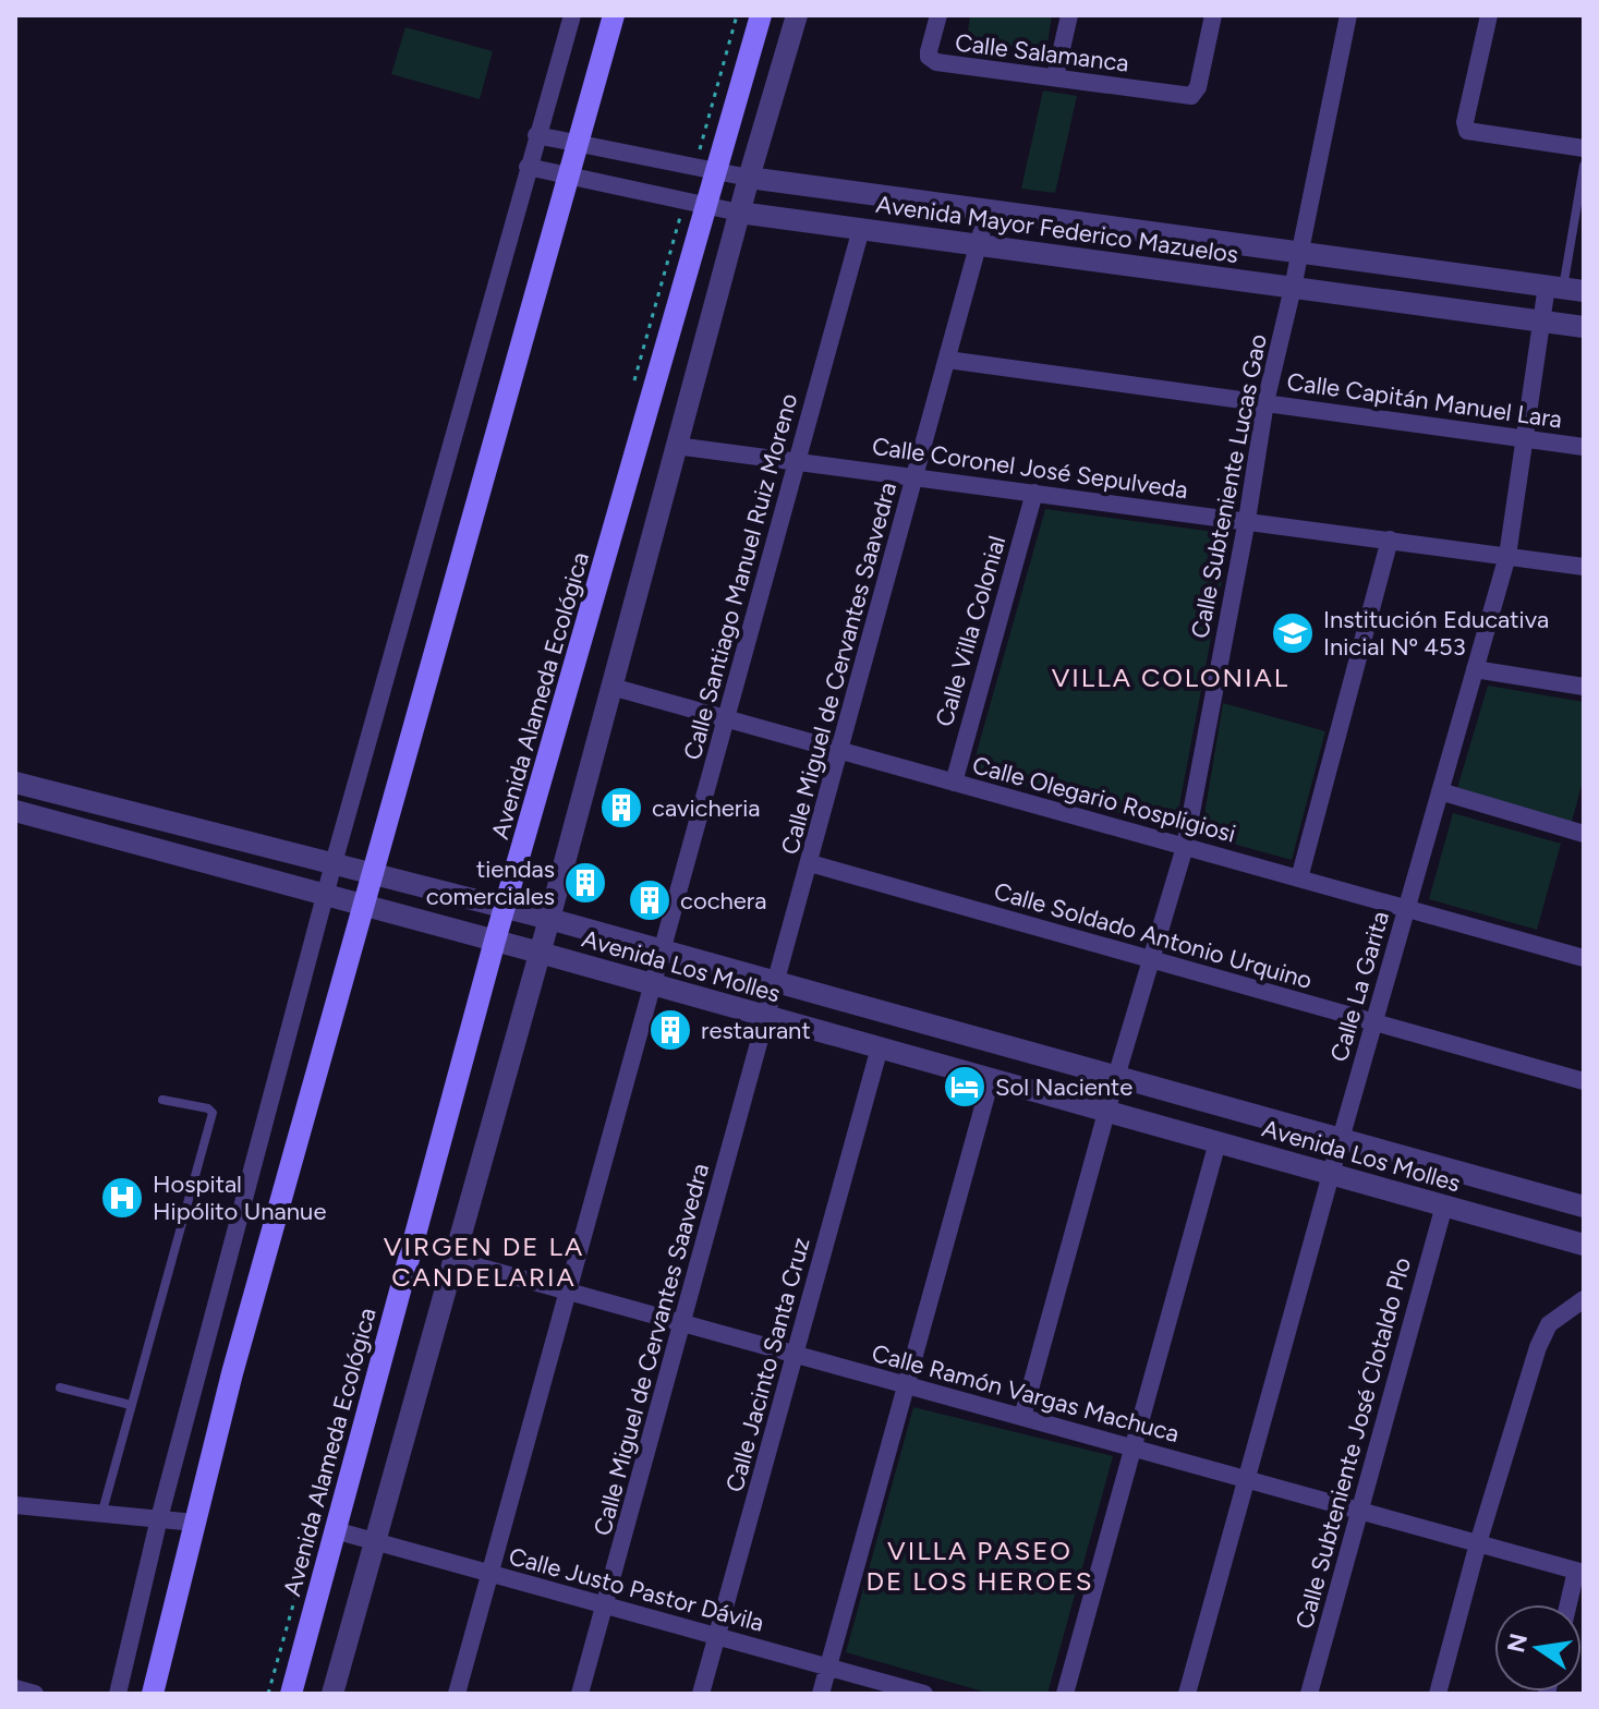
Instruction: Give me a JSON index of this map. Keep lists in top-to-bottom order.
{
  "streets": {
    "main road": ["Avenida Alameda Ecológica"],
    "street": [
      "Calle Salamanca",
      "Avenida Mayor Federico Mazuelos",
      "Calle Capitán Manuel Lara",
      "Calle Coronel José Sepulveda",
      "Calle Subteniente Lucas Gao",
      "Calle Santiago Manuel Ruiz Moreno",
      "Calle Villa Colonial",
      "Calle Miguel de Cervantes Saavedra",
      "Calle Olegario Rospligiosi",
      "Calle Soldado Antonio Urquino",
      "Avenida Los Molles",
      "Calle La Garita",
      "Calle Jacinto Santa Cruz",
      "Calle Ramón Vargas Machuca",
      "Calle Subteniente José Clotaldo Plo",
      "Calle Justo Pastor Dávila"
    ]
  },
  "crossings": [
    ["Avenida Mayor Federico Mazuelos", "Calle Subteniente Lucas Gao"],
    ["Avenida Mayor Federico Mazuelos", "Calle Santiago Manuel Ruiz Moreno"],
    ["Avenida Mayor Federico Mazuelos", "Calle Miguel de Cervantes Saavedra"],
    ["Avenida Mayor Federico Mazuelos", "Avenida Alameda Ecológica"],
    ["Avenida Mayor Federico Mazuelos", "Calle La Garita"],
    ["Calle Capitán Manuel Lara", "Calle Subteniente Lucas Gao"],
    ["Calle Capitán Manuel Lara", "Calle Miguel de Cervantes Saavedra"],
    ["Calle Capitán Manuel Lara", "Calle La Garita"],
    ["Calle Coronel José Sepulveda", "Calle Subteniente Lucas Gao"],
    ["Calle Coronel José Sepulveda", "Calle Santiago Manuel Ruiz Moreno"],
    ["Calle Coronel José Sepulveda", "Calle Villa Colonial"],
    ["Calle Coronel José Sepulveda", "Calle Miguel de Cervantes Saavedra"],
    ["Calle Coronel José Sepulveda", "Calle La Garita"],
    ["Calle Subteniente Lucas Gao", "Calle Olegario Rospligiosi"],
    ["Calle Subteniente Lucas Gao", "Calle Soldado Antonio Urquino"],
    ["Calle Subteniente Lucas Gao", "Avenida Los Molles"],
    ["Calle Subteniente Lucas Gao", "Calle Ramón Vargas Machuca"],
    ["Calle Santiago Manuel Ruiz Moreno", "Calle Olegario Rospligiosi"],
    ["Calle Santiago Manuel Ruiz Moreno", "Avenida Los Molles"],
    ["Calle Santiago Manuel Ruiz Moreno", "Calle Ramón Vargas Machuca"],
    ["Calle Santiago Manuel Ruiz Moreno", "Calle Justo Pastor Dávila"],
    ["Calle Villa Colonial", "Calle Olegario Rospligiosi"],
    ["Calle Miguel de Cervantes Saavedra", "Calle Olegario Rospligiosi"],
    ["Calle Miguel de Cervantes Saavedra", "Calle Soldado Antonio Urquino"],
    ["Calle Miguel de Cervantes Saavedra", "Avenida Los Molles"],
    ["Calle Miguel de Cervantes Saavedra", "Calle Ramón Vargas Machuca"],
    ["Calle Miguel de Cervantes Saavedra", "Calle Justo Pastor Dávila"],
    ["Avenida Alameda Ecológica", "Avenida Los Molles"],
    ["Avenida Alameda Ecológica", "Calle Justo Pastor Dávila"],
    ["Calle Olegario Rospligiosi", "Calle La Garita"],
    ["Calle Soldado Antonio Urquino", "Calle La Garita"],
    ["Avenida Los Molles", "Calle La Garita"],
    ["Avenida Los Molles", "Calle Jacinto Santa Cruz"],
    ["Avenida Los Molles", "Calle Subteniente José Clotaldo Plo"],
    ["Calle La Garita", "Calle Ramón Vargas Machuca"],
    ["Calle Jacinto Santa Cruz", "Calle Ramón Vargas Machuca"],
    ["Calle Jacinto Santa Cruz", "Calle Justo Pastor Dávila"],
    ["Calle Ramón Vargas Machuca", "Calle Subteniente José Clotaldo Plo"]
  ],
  "districts": ["VILLA COLONIAL", "VIRGEN DE LA CANDELARIA", "VILLA PASEO DE LOS HEROES"],
  "places": {
    "school or university": ["Institución Educativa Inicial Nº 453"],
    "building": [
      "cavicheria",
      "tiendas comerciales",
      "cochera",
      "restaurant"
    ],
    "hotel": ["Sol Naciente"],
    "hospital": ["Hospital Hipólito Unanue"]
  },
  "north": "left"
}
